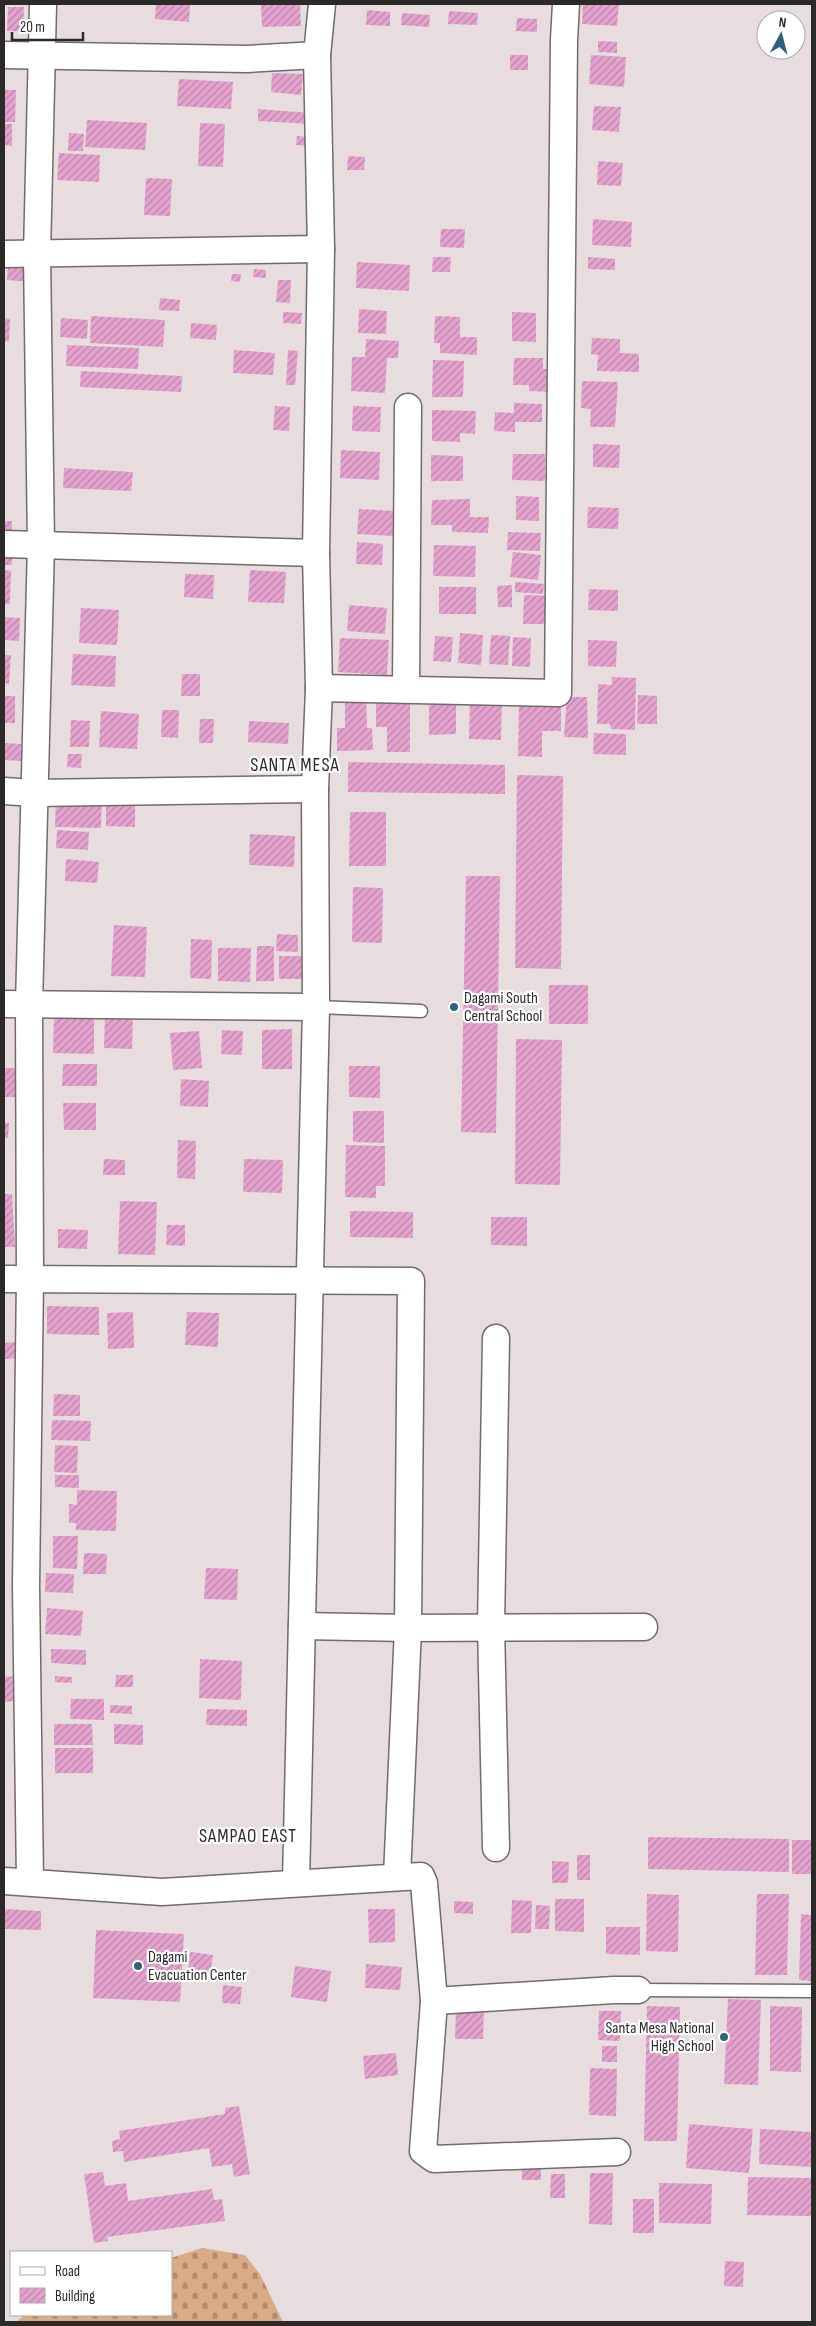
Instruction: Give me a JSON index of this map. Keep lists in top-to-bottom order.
{
  "districts": ["SANTA MESA", "SAMPAO EAST"],
  "places": ["Dagami South Central School", "Dagami Evacuation Center", "Santa Mesa National High School"],
  "legend": ["Road", "Building"],
  "scale_bar": "20 m",
  "north": "top"
}
